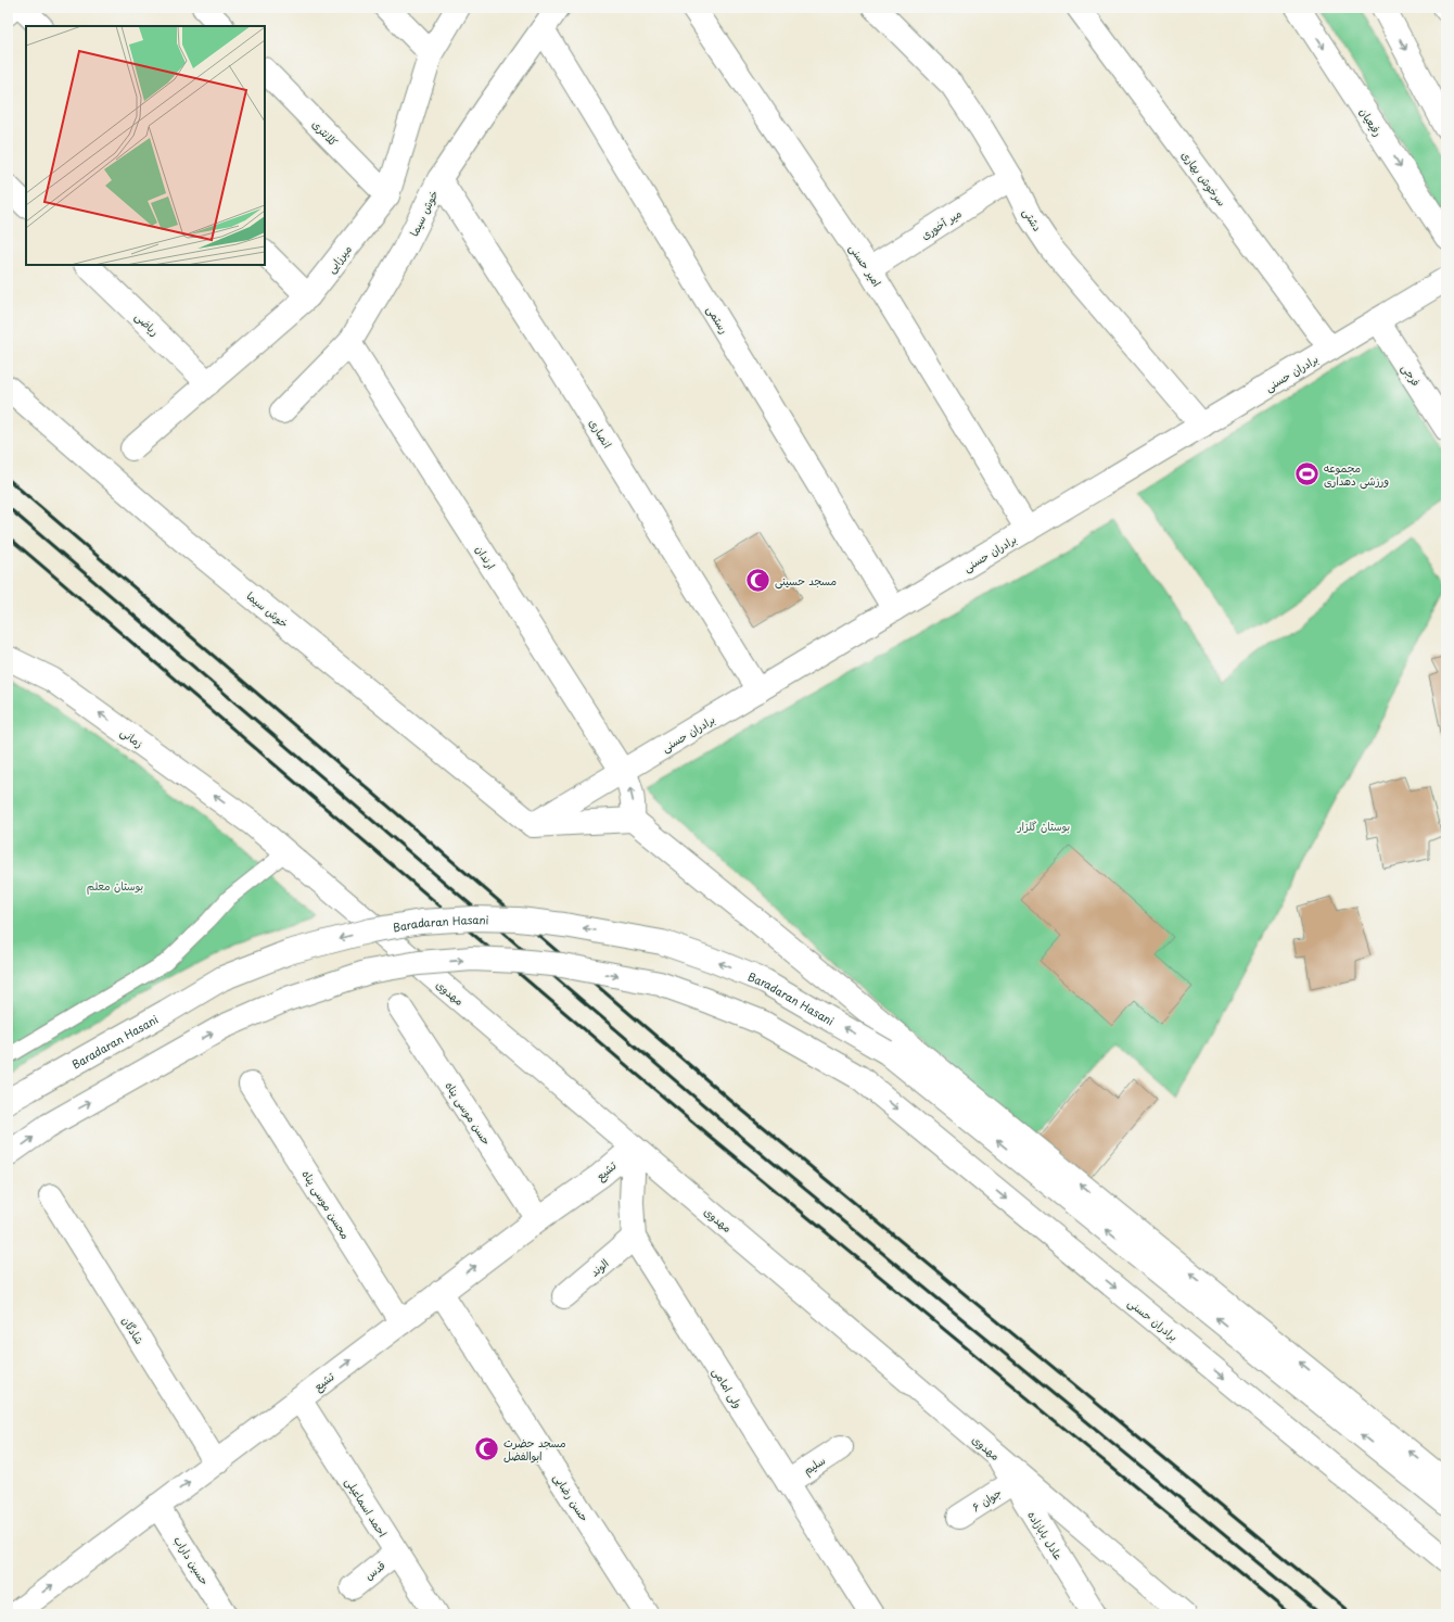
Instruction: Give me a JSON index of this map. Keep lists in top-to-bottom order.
{
  "streets": {
    "main road": [
      "رفیعیان",
      "کلانتری",
      "سرخوش بهاری",
      "خوش سیما",
      "دشتی",
      "میر آخوری",
      "میرزایی",
      "امیر حسنی",
      "رستمی",
      "ریاضی",
      "برادران حسنی",
      "فرجی",
      "انصاری",
      "ارندان",
      "زمانی",
      "Baradaran Hasani",
      "مهدوی",
      "حسن موسی پناه",
      "تشیع",
      "محسن موسی پناه",
      "الوند",
      "شادگان",
      "ولی امامی",
      "سلیم",
      "حسن رضایی",
      "جوان ۶",
      "احمد اسماعیلی",
      "عادل بابازاده",
      "حسین داراب",
      "قدس"
    ]
  },
  "crossings": [
    ["کلانتری", "میرزایی"],
    ["سرخوش بهاری", "برادران حسنی"],
    ["خوش سیما", "رستمی"],
    ["خوش سیما", "برادران حسنی"],
    ["خوش سیما", "انصاری"],
    ["خوش سیما", "ارندان"],
    ["دشتی", "میر آخوری"],
    ["دشتی", "برادران حسنی"],
    ["میر آخوری", "امیر حسنی"],
    ["میرزایی", "ریاضی"],
    ["امیر حسنی", "برادران حسنی"],
    ["رستمی", "برادران حسنی"],
    ["برادران حسنی", "فرجی"],
    ["برادران حسنی", "انصاری"],
    ["برادران حسنی", "ارندان"],
    ["زمانی", "مهدوی"],
    ["مهدوی", "تشیع"],
    ["مهدوی", "ولی امامی"],
    ["مهدوی", "عادل بابازاده"],
    ["حسن موسی پناه", "تشیع"],
    ["تشیع", "محسن موسی پناه"],
    ["تشیع", "شادگان"],
    ["تشیع", "ولی امامی"],
    ["تشیع", "حسن رضایی"],
    ["تشیع", "احمد اسماعیلی"],
    ["تشیع", "حسین داراب"],
    ["الوند", "ولی امامی"],
    ["ولی امامی", "سلیم"],
    ["جوان ۶", "عادل بابازاده"],
    ["احمد اسماعیلی", "قدس"]
  ],
  "one_way": ["زمانی", "تشیع"],
  "parks": ["بوستان گلزار", "بوستان معلم"],
  "places": {
    "sports": ["مجموعه ورزشی دهداری"],
    "mosque": ["مسجد حسینی", "مسجد حضرت ابوالفضل"]
  }
}
